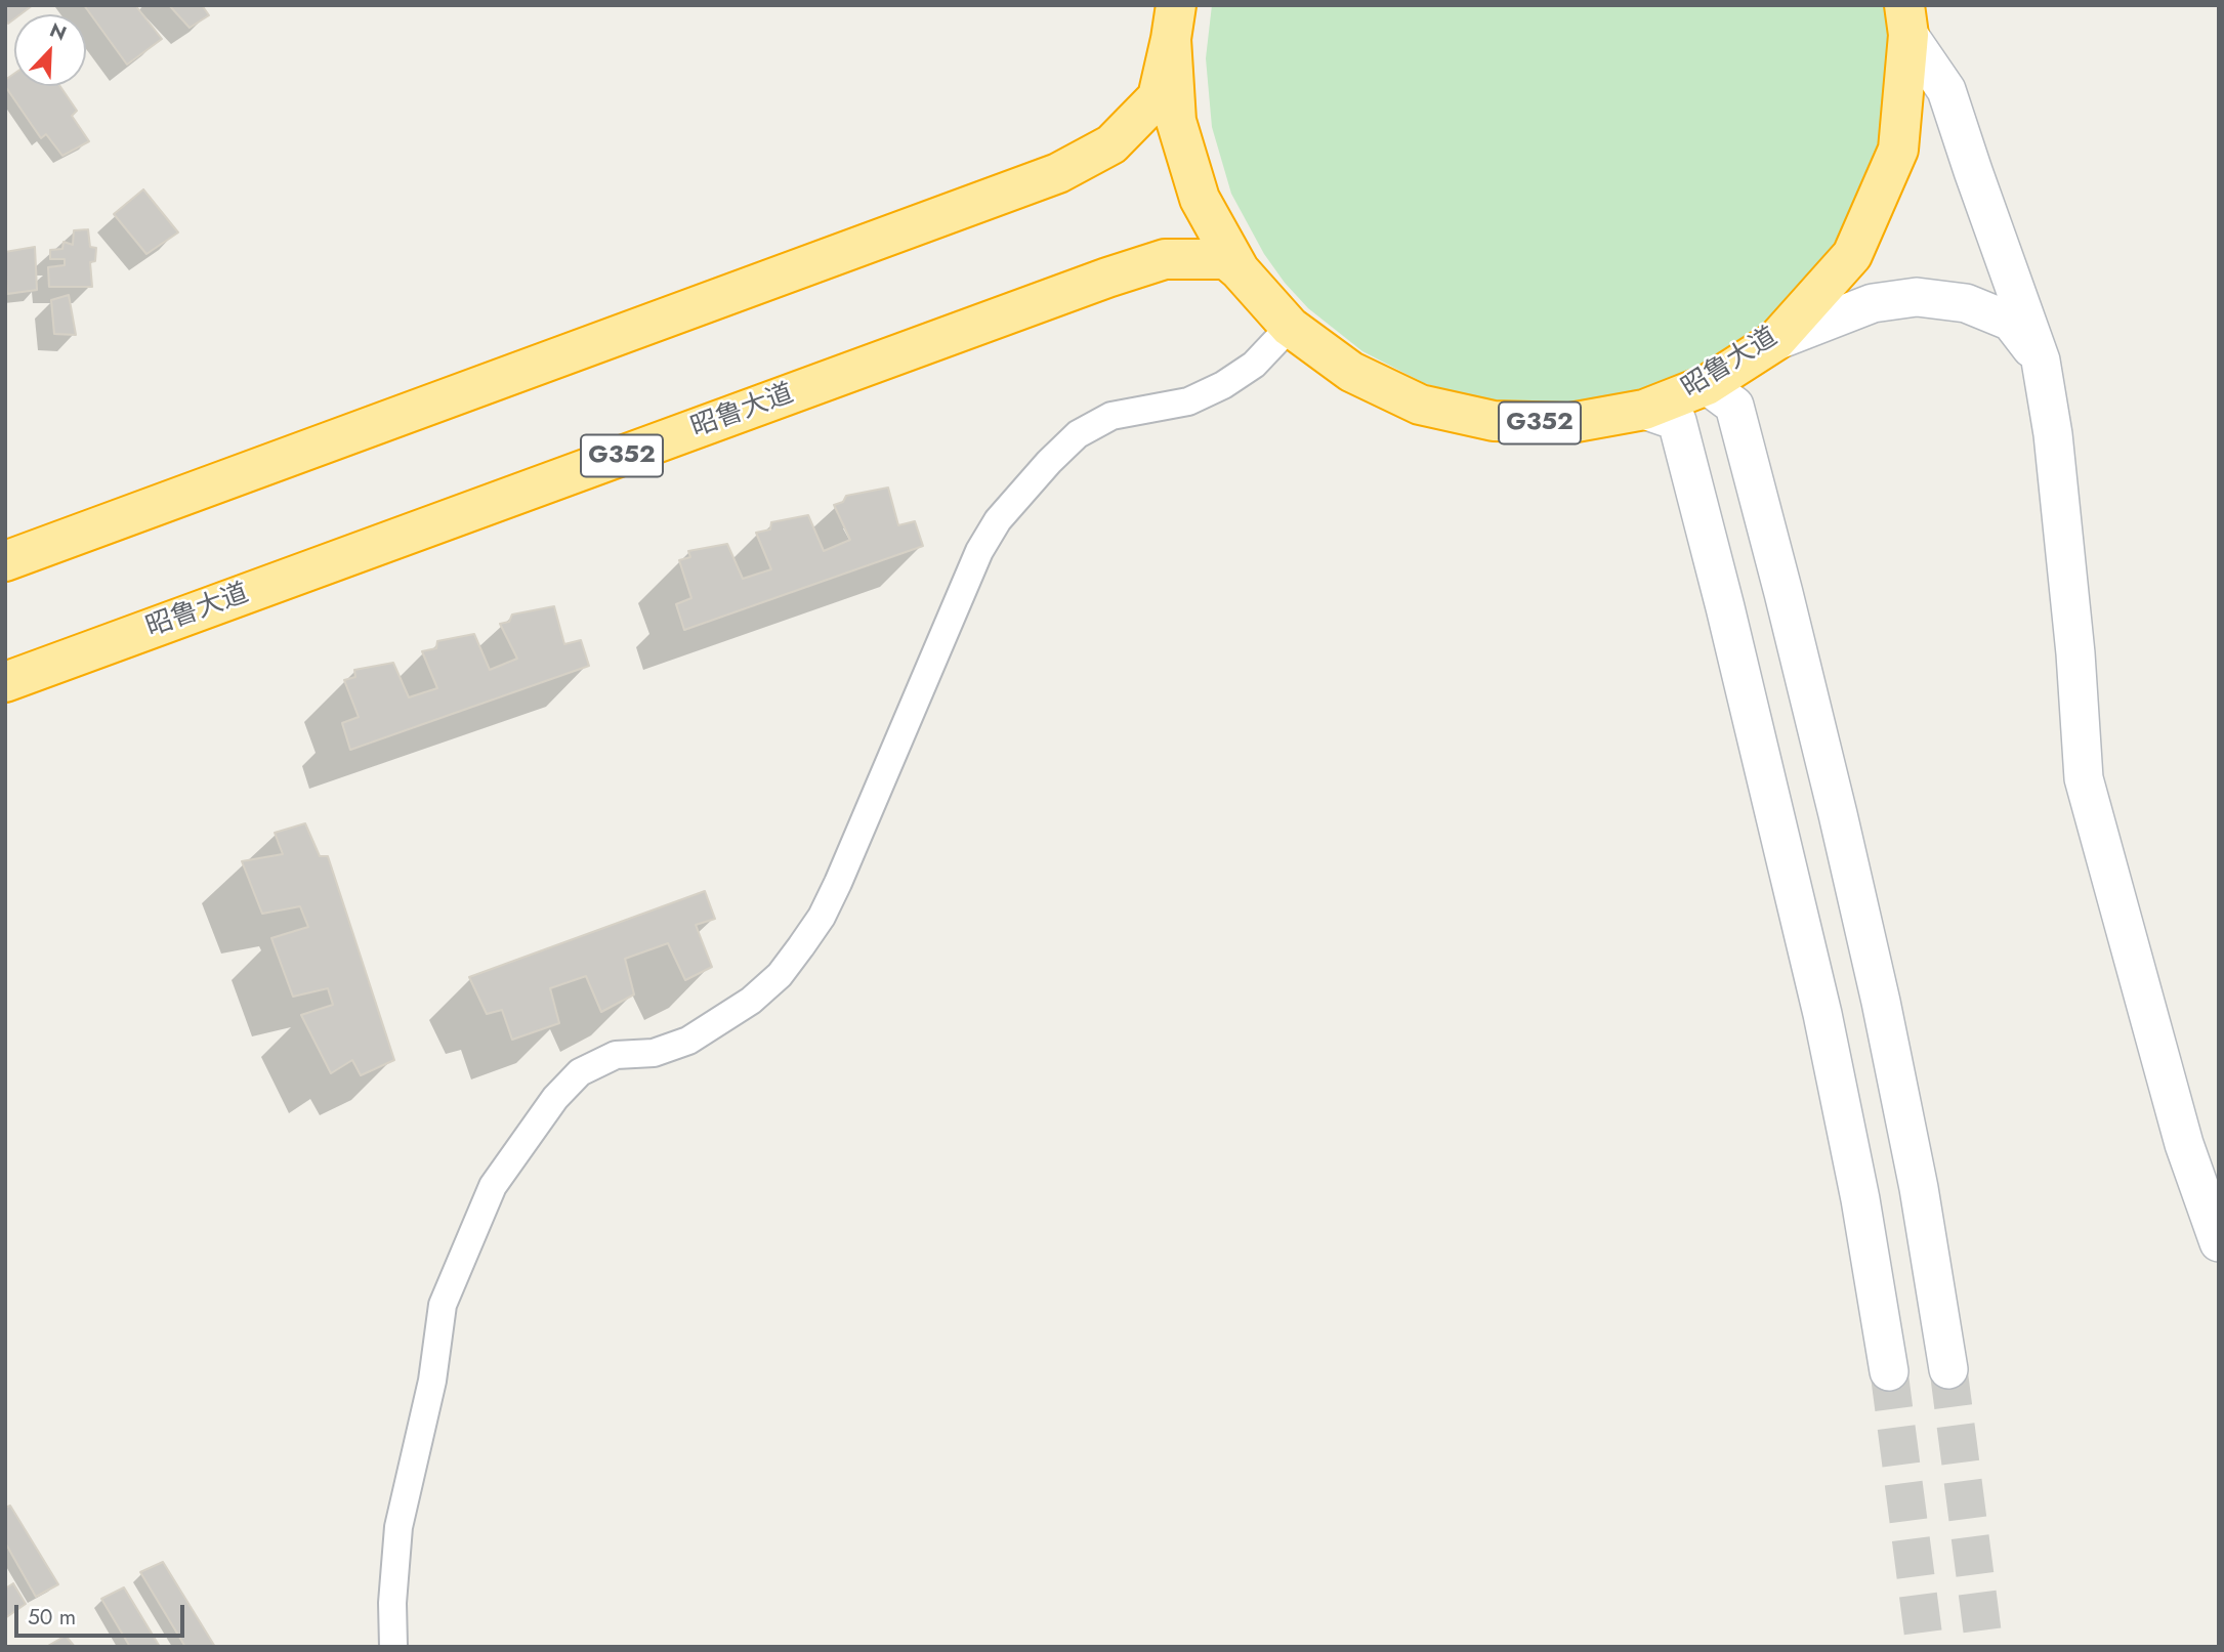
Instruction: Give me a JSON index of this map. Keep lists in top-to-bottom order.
{
  "streets": {
    "highway": ["昭鲁大道", "G352"]
  },
  "scale_bar": "50 m",
  "north": "top right"
}
